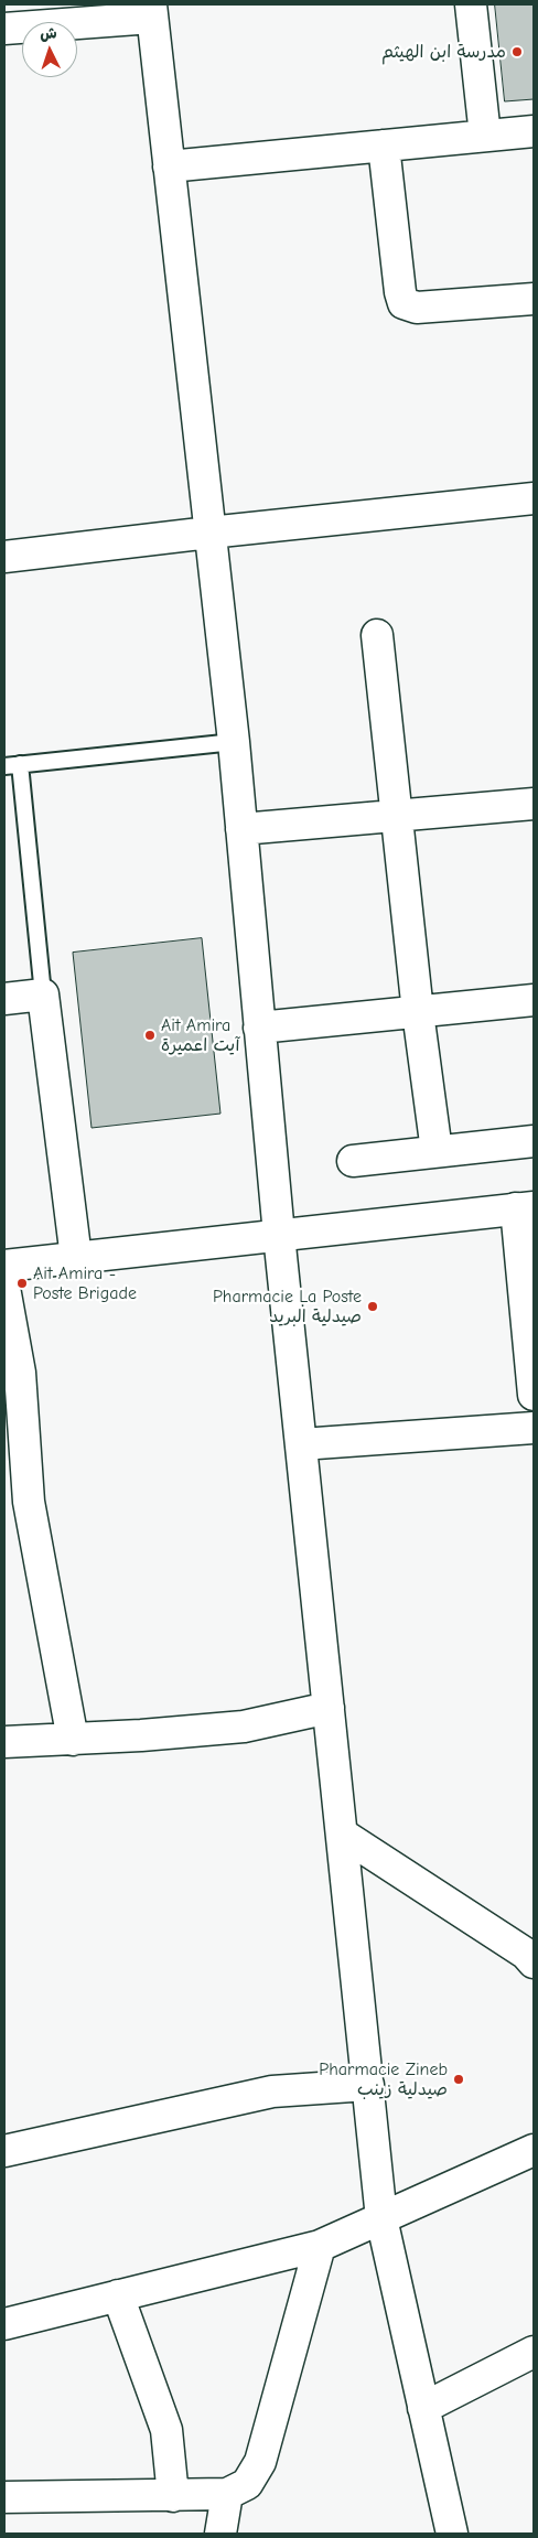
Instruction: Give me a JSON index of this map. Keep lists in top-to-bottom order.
{
  "places": [
    "مدرسة ابن الهيثم",
    "Ait Amira آيت اعميرة",
    "Ait Amira - Poste Brigade",
    "Pharmacie La Poste صيدلية البريد",
    "Pharmacie Zineb صيدلية زينب"
  ],
  "north": "top"
}
